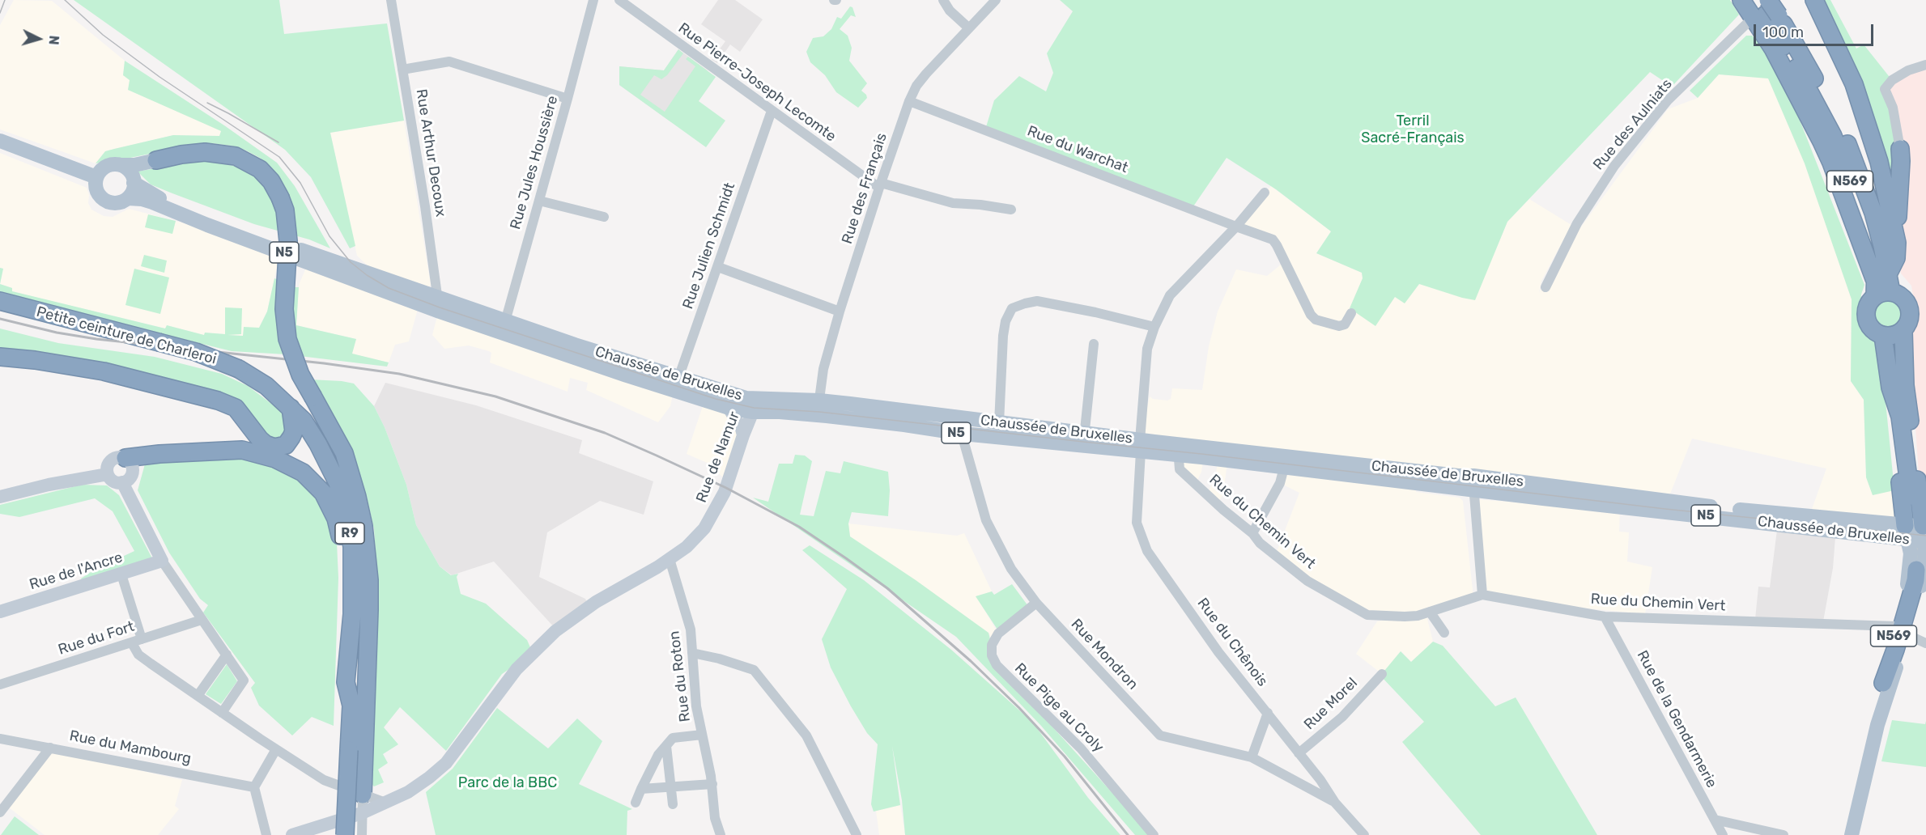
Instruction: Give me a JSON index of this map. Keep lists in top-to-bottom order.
{
  "streets": {
    "highway": ["N569", "Petite ceinture de Charleroi", "R9"],
    "main road": [
      "N5",
      "Chaussée de Bruxelles",
      "Rue de Namur",
      "Rue de l'Ancre"
    ],
    "street": [
      "Rue Pierre-Joseph Lecomte",
      "Rue des Aulniats",
      "Rue du Warchat",
      "Rue Arthur Decoux",
      "Rue Jules Houssière",
      "Rue des Français",
      "Rue Julien Schmidt",
      "Rue du Chemin Vert",
      "Rue du Fort",
      "Rue du Chênois",
      "Rue Mondron",
      "Rue du Roton",
      "Rue Morel",
      "Rue Pige au Croly",
      "Rue de la Gendarmerie",
      "Rue du Mambourg"
    ]
  },
  "crossings": [
    ["Rue Pierre-Joseph Lecomte", "Rue des Français"],
    ["Rue Pierre-Joseph Lecomte", "Rue Julien Schmidt"],
    ["Rue des Aulniats", "N569"],
    ["Rue du Warchat", "Rue des Français"],
    ["Rue Arthur Decoux", "Chaussée de Bruxelles"],
    ["Rue Jules Houssière", "Chaussée de Bruxelles"],
    ["N569", "Chaussée de Bruxelles"],
    ["N569", "Rue du Chemin Vert"],
    ["Rue des Français", "Chaussée de Bruxelles"],
    ["Rue Julien Schmidt", "Chaussée de Bruxelles"],
    ["Chaussée de Bruxelles", "Rue de Namur"],
    ["Chaussée de Bruxelles", "Rue du Chemin Vert"],
    ["Chaussée de Bruxelles", "Rue du Chênois"],
    ["Chaussée de Bruxelles", "Rue Mondron"],
    ["Rue de Namur", "Rue du Roton"],
    ["Rue du Chemin Vert", "Rue de la Gendarmerie"],
    ["Rue du Chênois", "Rue Mondron"],
    ["Rue du Chênois", "Rue Morel"],
    ["Rue Mondron", "Rue Pige au Croly"]
  ],
  "parks": ["Terril Sacré-Français", "Parc de la BBC"],
  "scale_bar": "100 m",
  "north": "right"
}
